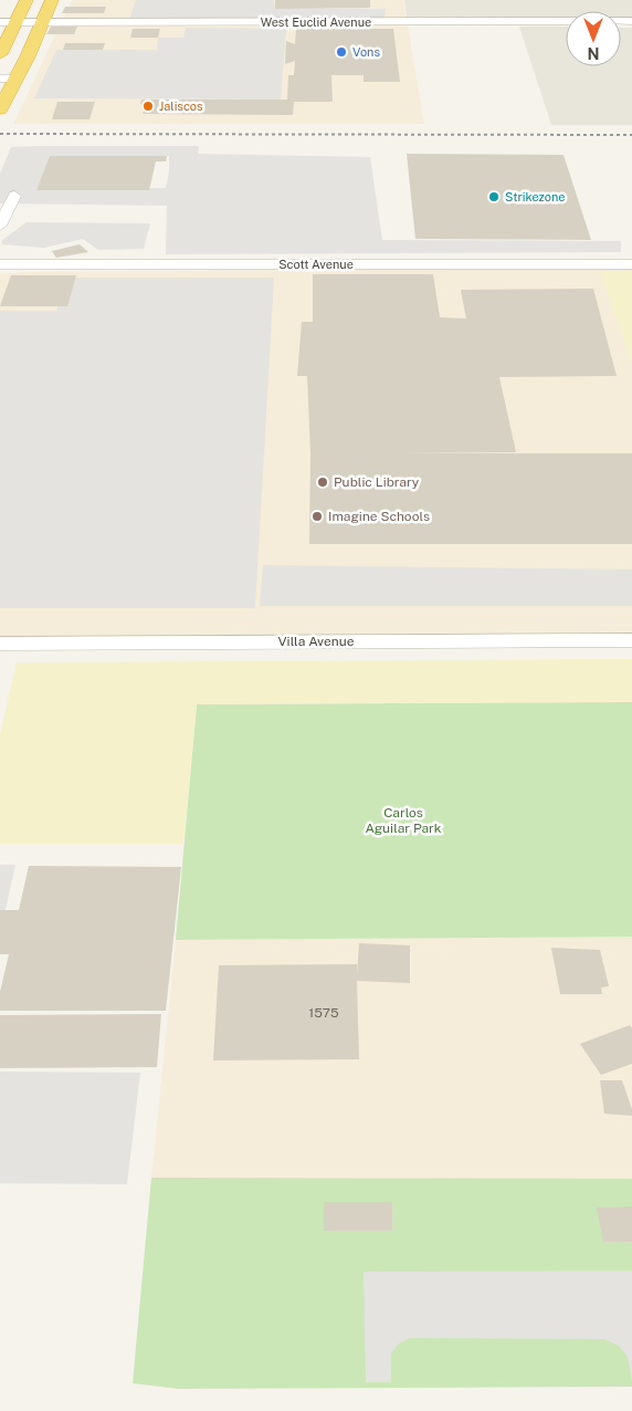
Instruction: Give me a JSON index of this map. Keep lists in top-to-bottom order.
{
  "streets": {
    "street": ["West Euclid Avenue", "Scott Avenue", "Villa Avenue"]
  },
  "parks": ["Carlos Aguilar Park"],
  "places": [
    "Vons",
    "Jaliscos",
    "Strikezone",
    "Public Library",
    "Imagine Schools"
  ],
  "house_numbers": ["1575"],
  "north": "bottom"
}
